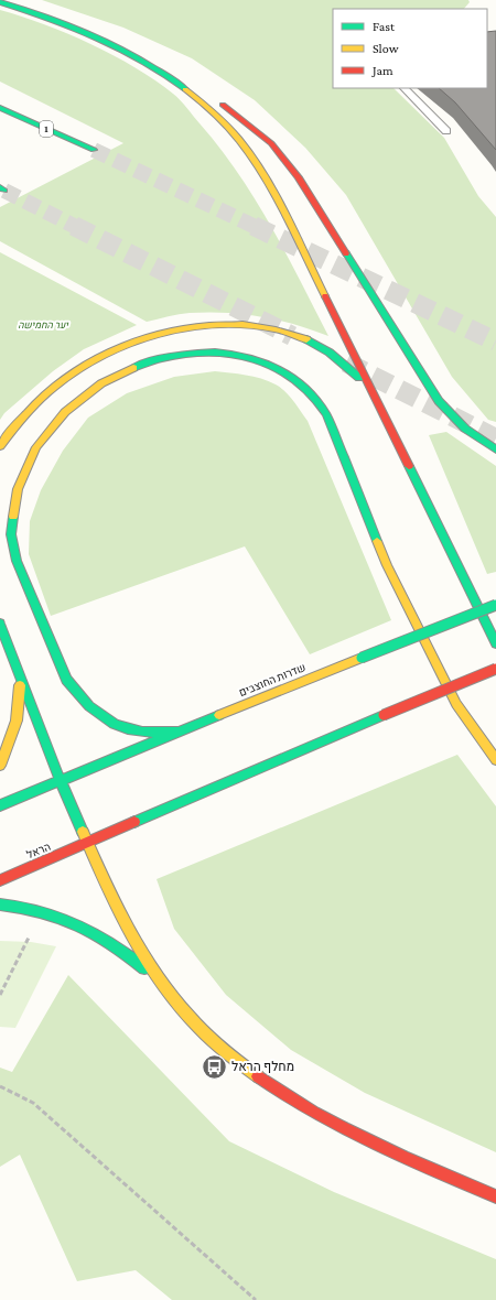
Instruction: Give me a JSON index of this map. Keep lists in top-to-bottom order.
{
  "streets": {
    "main road": ["1", "שדרות החוצבים", "הראל"]
  },
  "parks": ["יער החמישה"],
  "places": {
    "bus stop": ["מחלף הראל"]
  },
  "legend": ["Fast", "Slow", "Jam"]
}
